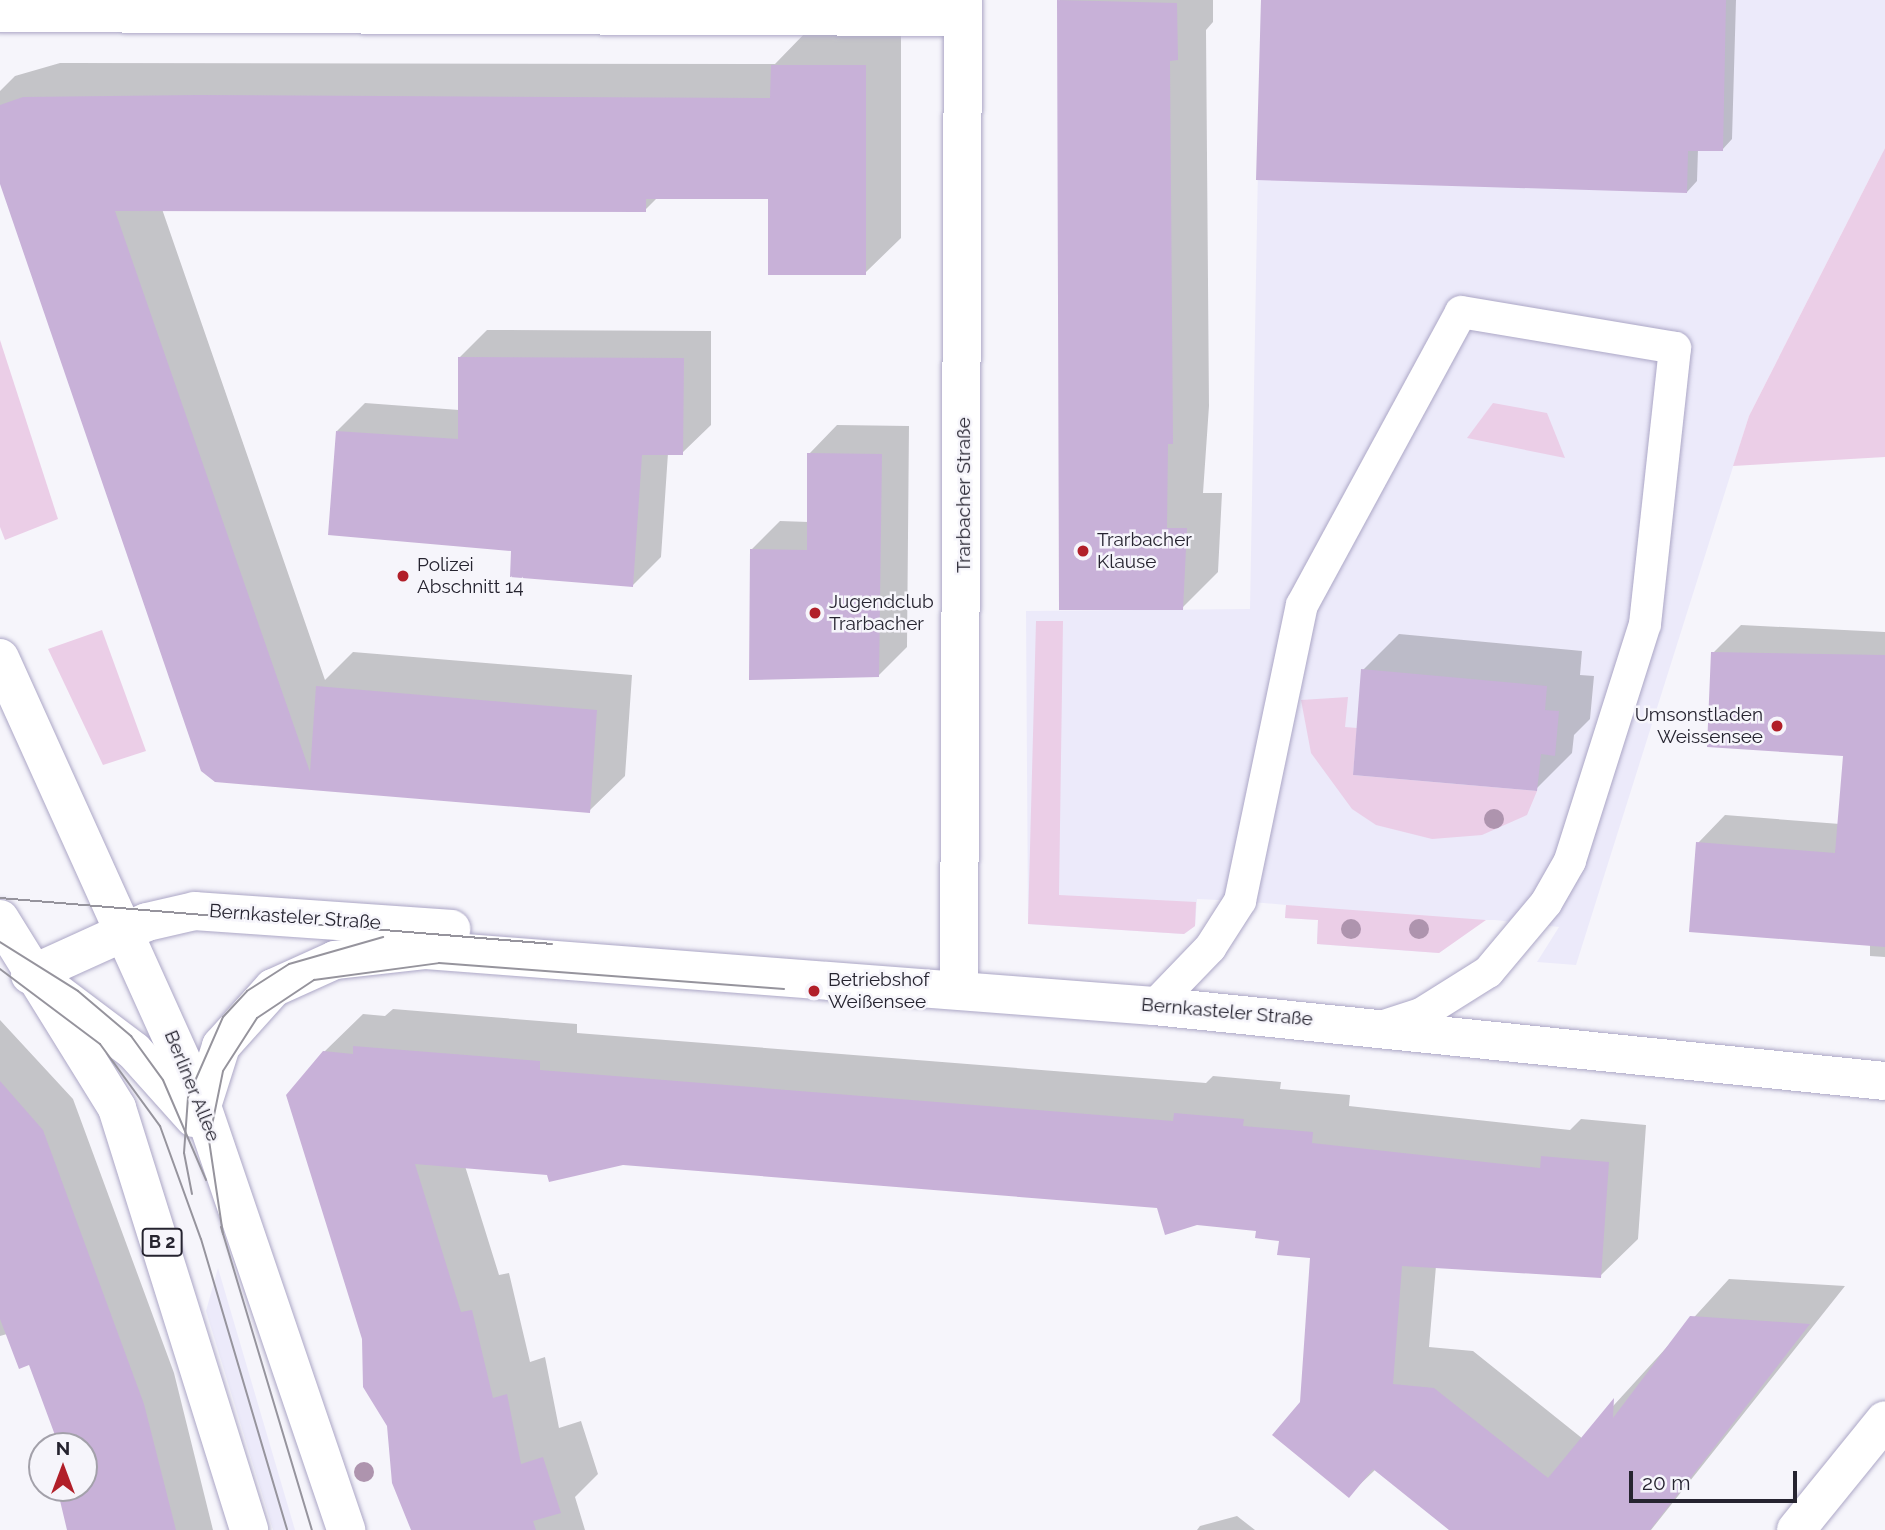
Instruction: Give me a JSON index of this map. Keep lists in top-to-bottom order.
{
  "streets": {
    "street": [
      "Trarbacher Straße",
      "Bernkasteler Straße",
      "Berliner Allee",
      "B 2"
    ]
  },
  "crossings": [
    ["Trarbacher Straße", "Bernkasteler Straße"],
    ["Bernkasteler Straße", "Berliner Allee"],
    ["Bernkasteler Straße", "B 2"]
  ],
  "places": [
    "Trarbacher Klause",
    "Polizei Abschnitt 14",
    "Jugendclub Trarbacher",
    "Umsonstladen Weissensee",
    "Betriebshof Weißensee"
  ],
  "scale_bar": "20 m",
  "north": "top"
}
